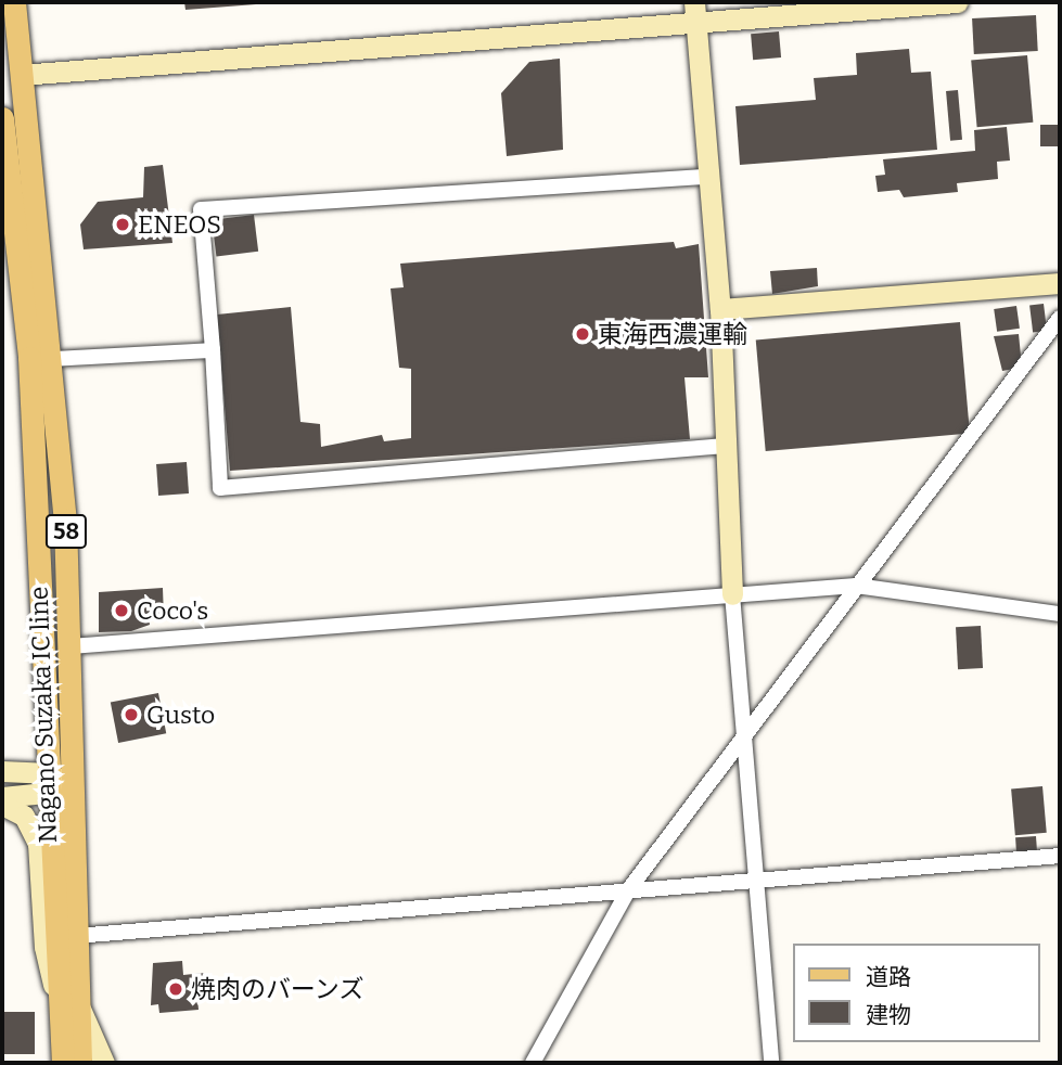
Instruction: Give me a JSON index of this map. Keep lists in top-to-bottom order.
{
  "streets": {
    "main road": ["58", "Nagano Suzaka IC line"]
  },
  "places": [
    "ENEOS",
    "東海西濃運輸",
    "Coco's",
    "Gusto",
    "焼肉のバーンズ"
  ],
  "legend": ["道路", "建物"]
}
